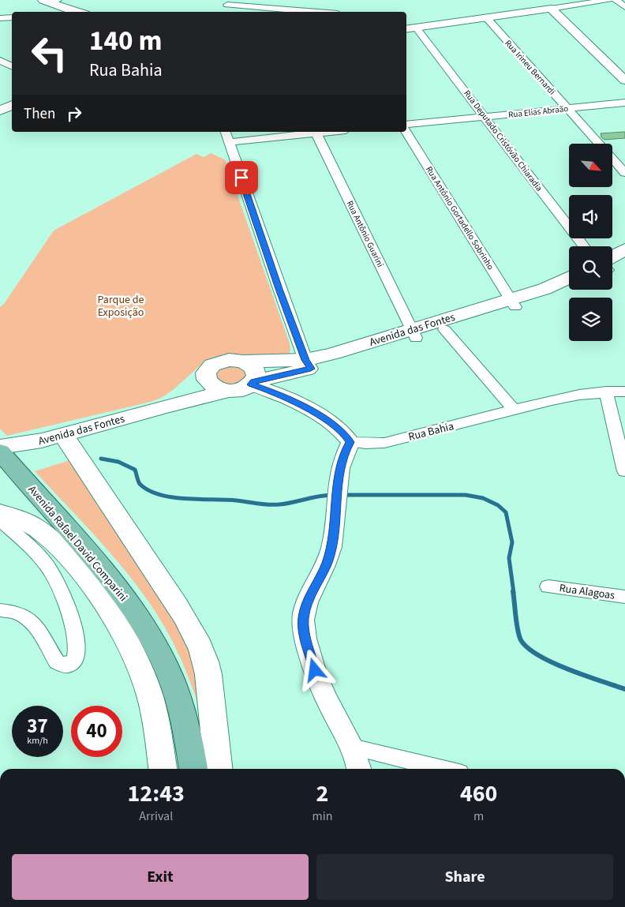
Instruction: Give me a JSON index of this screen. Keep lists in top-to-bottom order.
{
  "streets": {
    "main road": ["Avenida das Fontes", "Avenida Rafael David Comparini"],
    "street": [
      "Rua Irineu Bernardi",
      "Rua Elias Abraão",
      "Rua Deputado Cristóvão Chiaradia",
      "Rua Antônio Gortadello Sobrinho",
      "Rua Antônio Guarini",
      "Rua Bahia",
      "Rua Alagoas"
    ]
  },
  "crossings": [
    ["Rua Irineu Bernardi", "Rua Elias Abraão"],
    ["Rua Elias Abraão", "Rua Deputado Cristóvão Chiaradia"],
    ["Rua Antônio Gortadello Sobrinho", "Avenida das Fontes"],
    ["Rua Antônio Guarini", "Avenida das Fontes"]
  ],
  "parks": ["Parque de Exposição"],
  "north": "bottom right",
  "page": {
    "turn": ["140 m", "Rua Bahia"],
    "then": "Then",
    "speed": "37 km/h",
    "limit": "40",
    "eta": [
      "12:43",
      "Arrival",
      "2",
      "min",
      "460",
      "m"
    ],
    "buttons": ["Exit", "Share"]
  }
}
